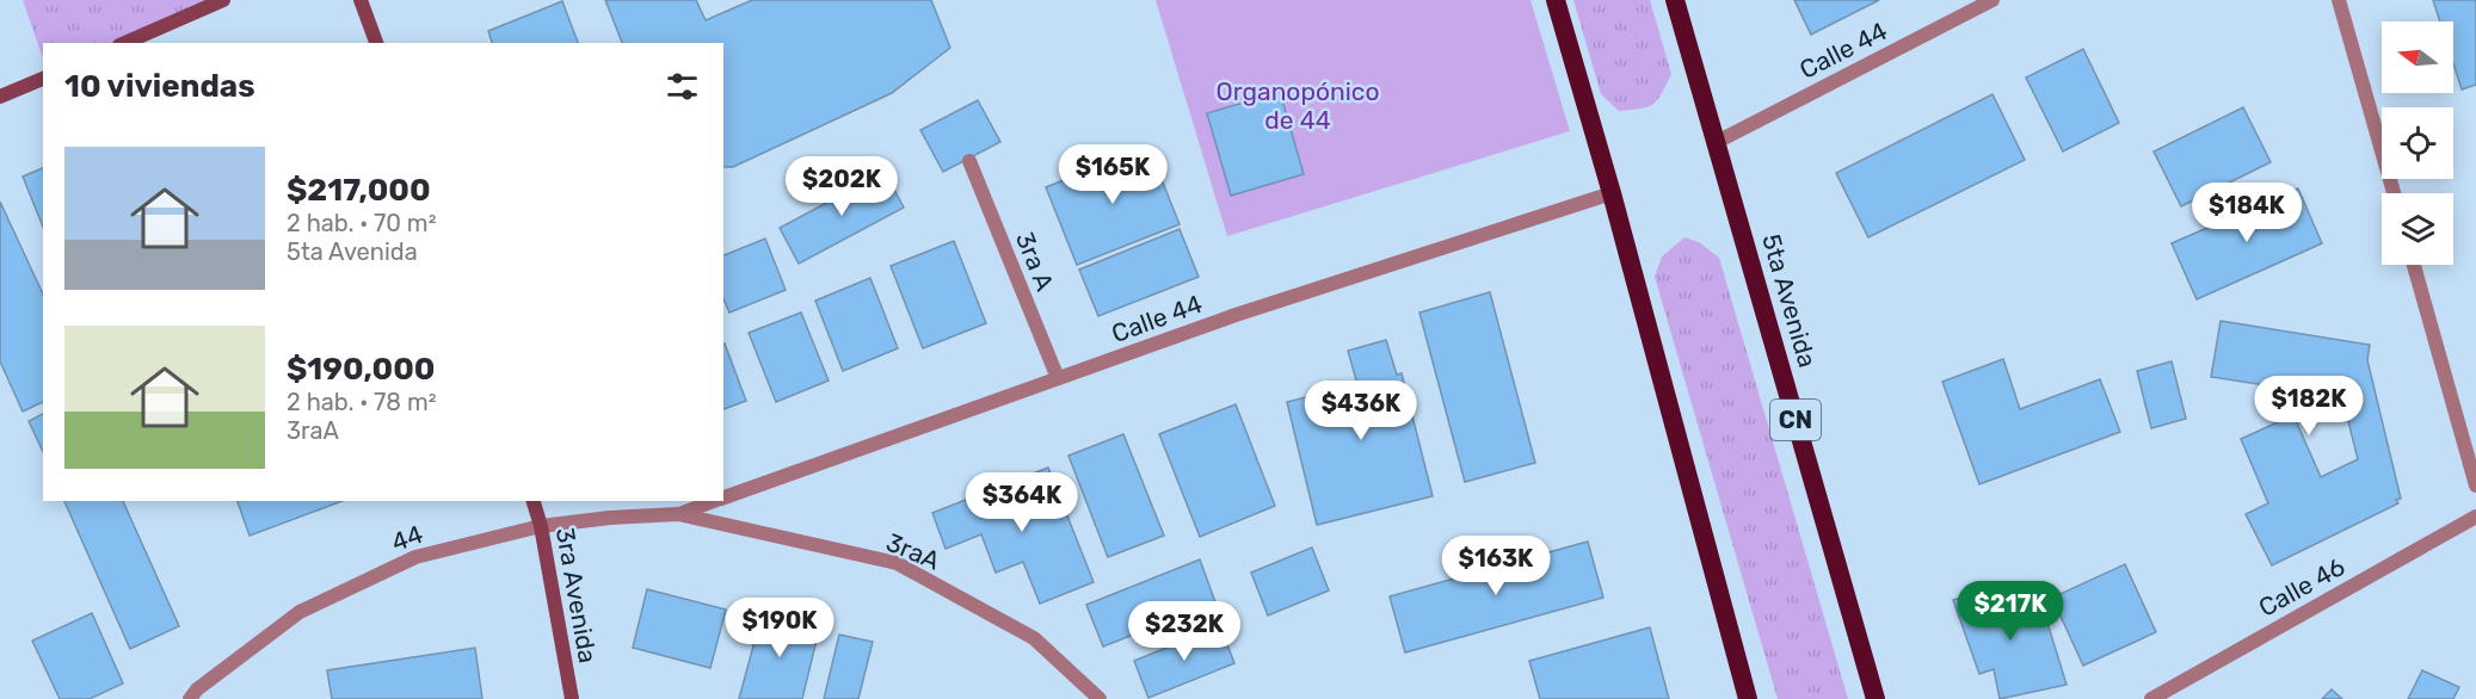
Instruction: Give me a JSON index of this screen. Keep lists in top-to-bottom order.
{
  "streets": {
    "highway": ["5ta Avenida", "CN"],
    "main road": ["3ra Avenida"],
    "street": [
      "Calle 44",
      "3ra A",
      "44",
      "3raA",
      "Calle 46"
    ]
  },
  "crossings": [
    ["Calle 44", "3ra A"],
    ["Calle 44", "5ta Avenida"],
    ["Calle 44", "44"],
    ["Calle 44", "3raA"],
    ["44", "3raA"],
    ["44", "3ra Avenida"]
  ],
  "parks": ["Organopónico de 44"],
  "north": "left",
  "page": {
    "heading": "10 viviendas",
    "list": [
      {
        "name": "$217,000",
        "note": "2 hab. · 70 m² · 5ta Avenida"
      },
      {
        "name": "$190,000",
        "note": "2 hab. · 78 m² · 3raA"
      }
    ],
    "price": [
      "$165K",
      "$202K",
      "$184K",
      "$182K",
      "$436K",
      "$364K",
      "$163K",
      "$217K",
      "$190K",
      "$232K"
    ]
  }
}
